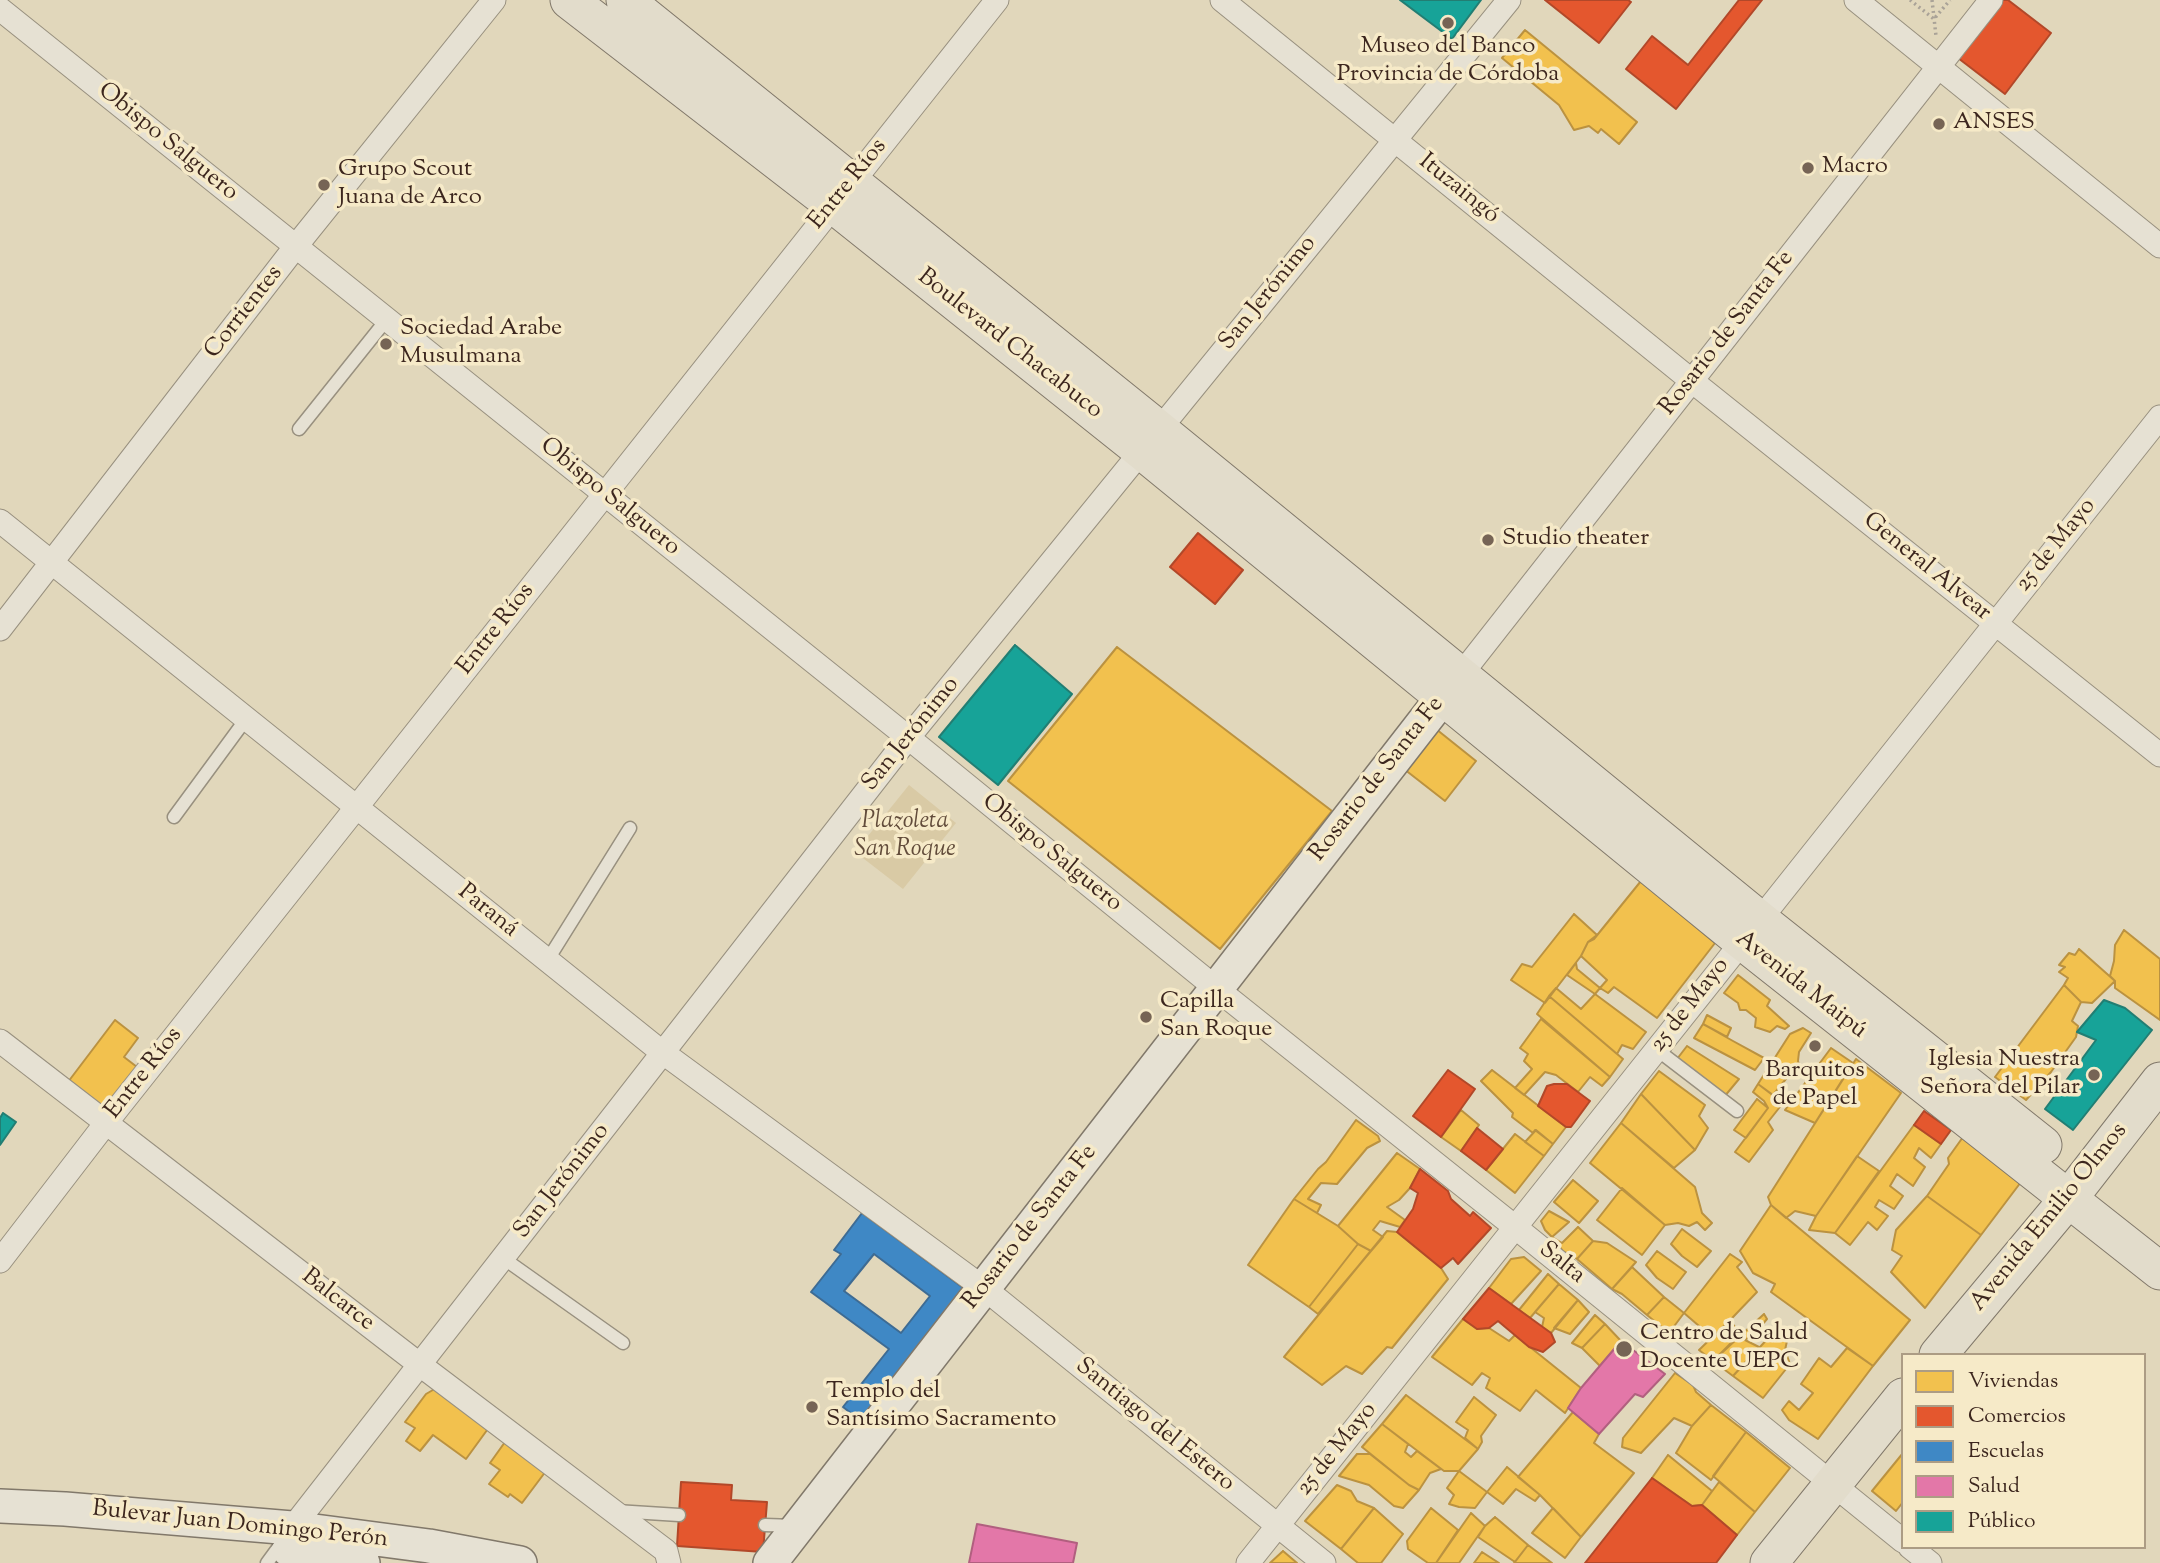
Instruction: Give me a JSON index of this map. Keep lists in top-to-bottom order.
{
  "streets": {
    "main road": ["Boulevard Chacabuco", "Avenida Maipú", "Avenida Emilio Olmos"],
    "street": [
      "Obispo Salguero",
      "Entre Ríos",
      "Ituzaingó",
      "San Jerónimo",
      "Corrientes",
      "Rosario de Santa Fe",
      "25 de Mayo",
      "General Alvear",
      "Paraná",
      "Salta",
      "Balcarce",
      "Santiago del Estero",
      "Bulevar Juan Domingo Perón"
    ]
  },
  "crossings": [
    ["Obispo Salguero", "Entre Ríos"],
    ["Obispo Salguero", "San Jerónimo"],
    ["Obispo Salguero", "Corrientes"],
    ["Obispo Salguero", "Rosario de Santa Fe"],
    ["Obispo Salguero", "Salta"],
    ["Entre Ríos", "Boulevard Chacabuco"],
    ["Entre Ríos", "Paraná"],
    ["Entre Ríos", "Balcarce"],
    ["Ituzaingó", "San Jerónimo"],
    ["Ituzaingó", "Rosario de Santa Fe"],
    ["Ituzaingó", "General Alvear"],
    ["San Jerónimo", "Boulevard Chacabuco"],
    ["San Jerónimo", "Paraná"],
    ["San Jerónimo", "Balcarce"],
    ["San Jerónimo", "Bulevar Juan Domingo Perón"],
    ["Corrientes", "Paraná"],
    ["Rosario de Santa Fe", "Boulevard Chacabuco"],
    ["Rosario de Santa Fe", "General Alvear"],
    ["Rosario de Santa Fe", "Paraná"],
    ["Rosario de Santa Fe", "Avenida Maipú"],
    ["Rosario de Santa Fe", "Salta"],
    ["Rosario de Santa Fe", "Santiago del Estero"],
    ["Boulevard Chacabuco", "Avenida Maipú"],
    ["25 de Mayo", "General Alvear"],
    ["25 de Mayo", "Avenida Maipú"],
    ["25 de Mayo", "Salta"],
    ["25 de Mayo", "Santiago del Estero"],
    ["Paraná", "Santiago del Estero"],
    ["Avenida Maipú", "Avenida Emilio Olmos"]
  ],
  "parks": ["Plazoleta San Roque"],
  "places": [
    "Museo del Banco Provincia de Córdoba",
    "ANSES",
    "Macro",
    "Grupo Scout Juana de Arco",
    "Sociedad Arabe Musulmana",
    "Studio theater",
    "Capilla San Roque",
    "Barquitos de Papel",
    "Iglesia Nuestra Señora del Pilar",
    "Centro de Salud Docente UEPC",
    "Templo del Santísimo Sacramento"
  ],
  "legend": [
    "Viviendas",
    "Comercios",
    "Escuelas",
    "Salud",
    "Público"
  ]
}
